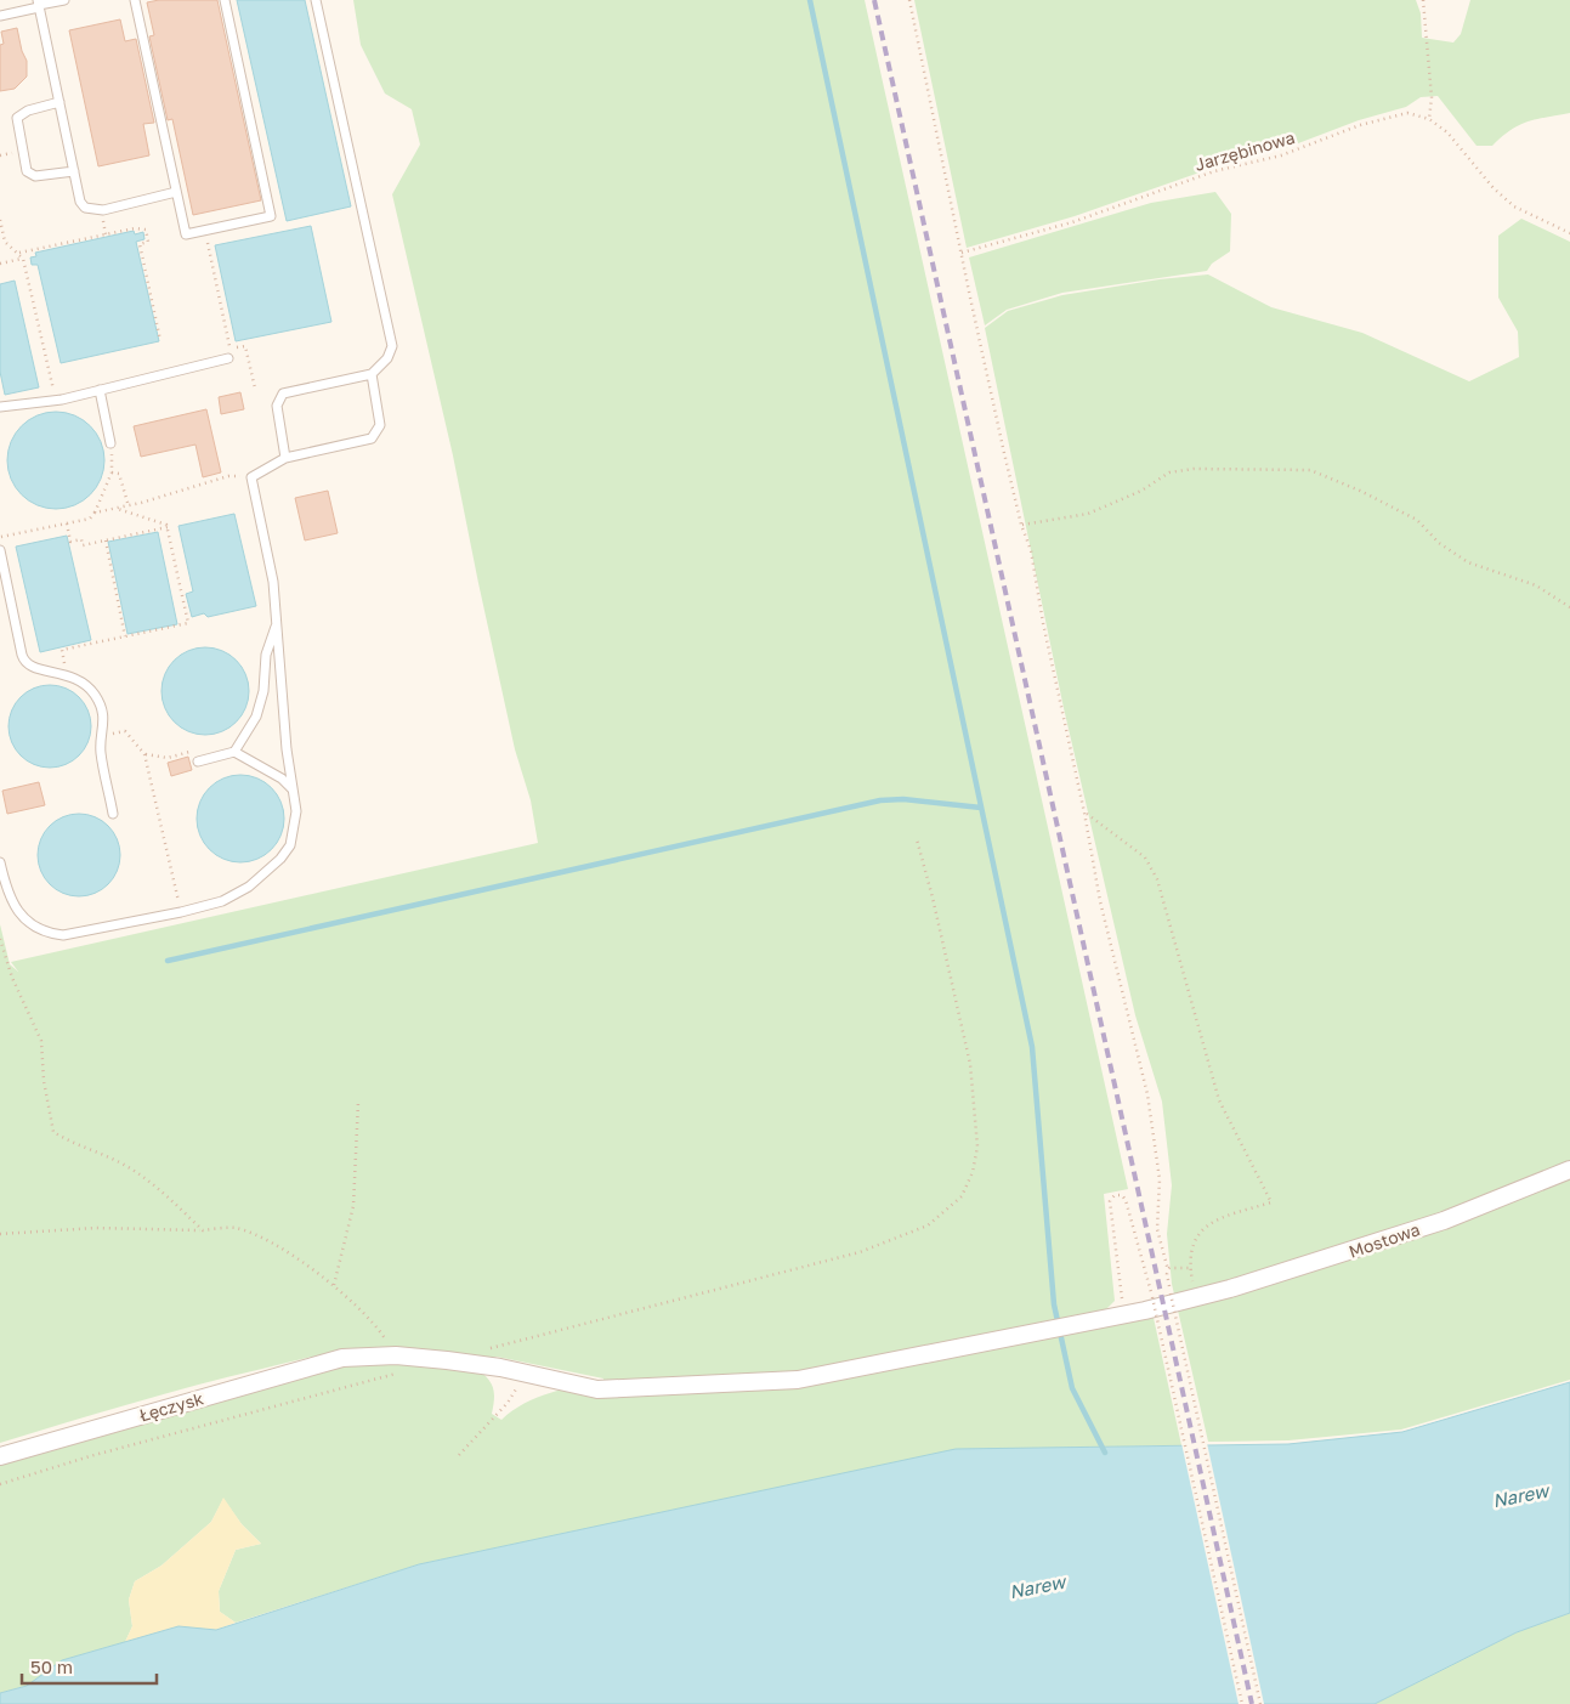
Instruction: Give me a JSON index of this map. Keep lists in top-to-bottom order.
{
  "streets": {
    "street": ["Mostowa", "Łęczysk"],
    "path": ["Jarzębinowa"]
  },
  "crossings": [
    ["Mostowa", "Łęczysk"]
  ],
  "water": ["Narew"],
  "scale_bar": "50 m"
}
